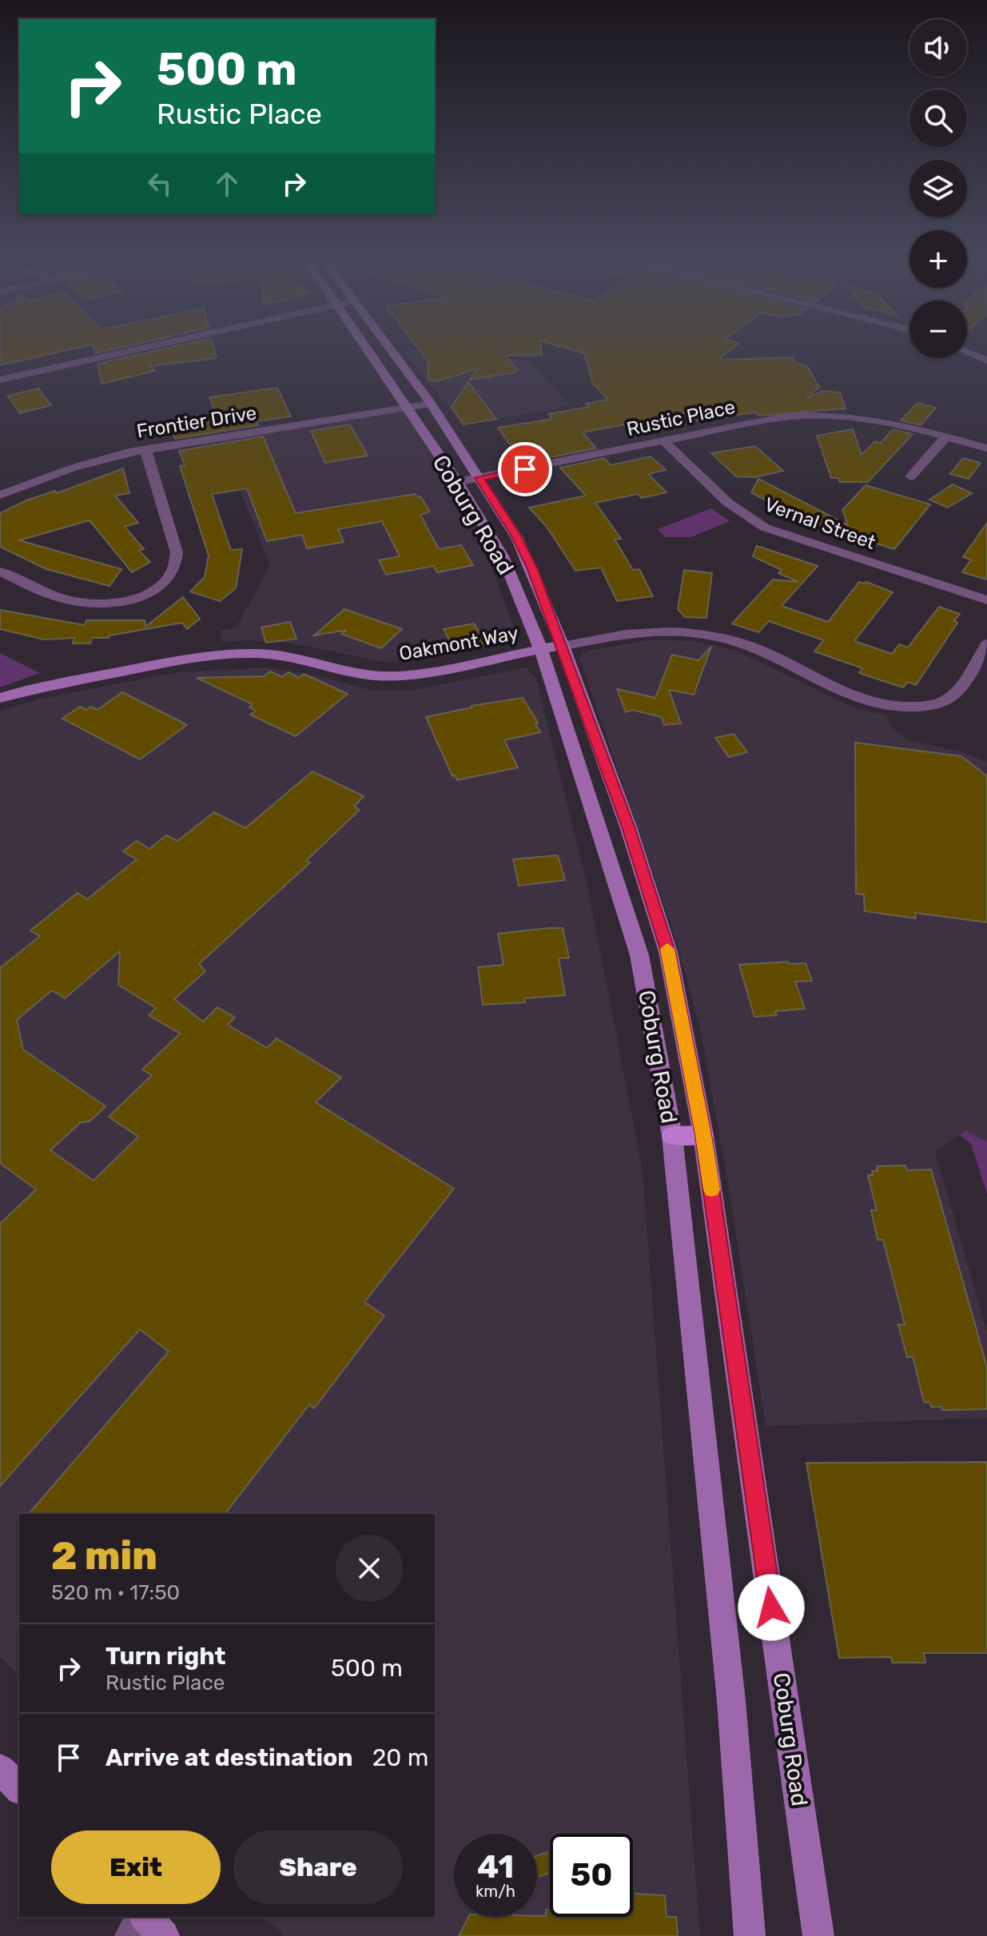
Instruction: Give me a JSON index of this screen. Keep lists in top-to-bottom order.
{
  "streets": {
    "main road": ["Coburg Road", "Oakmont Way"],
    "street": ["Rustic Place", "Frontier Drive", "Vernal Street"]
  },
  "crossings": [
    ["Rustic Place", "Coburg Road"],
    ["Rustic Place", "Vernal Street"],
    ["Frontier Drive", "Coburg Road"],
    ["Coburg Road", "Oakmont Way"]
  ],
  "page": {
    "map_buttons": ["+", "−"],
    "turn": ["500 m", "Rustic Place"],
    "heading": ["2 min", "520 m · 17:50"],
    "list": [
      {
        "name": "Turn right",
        "note": "Rustic Place",
        "value": "500 m"
      },
      {
        "name": "Arrive at destination",
        "value": "20 m"
      }
    ],
    "buttons": ["Exit", "Share"],
    "speed": "41 km/h",
    "limit": "50"
  }
}
